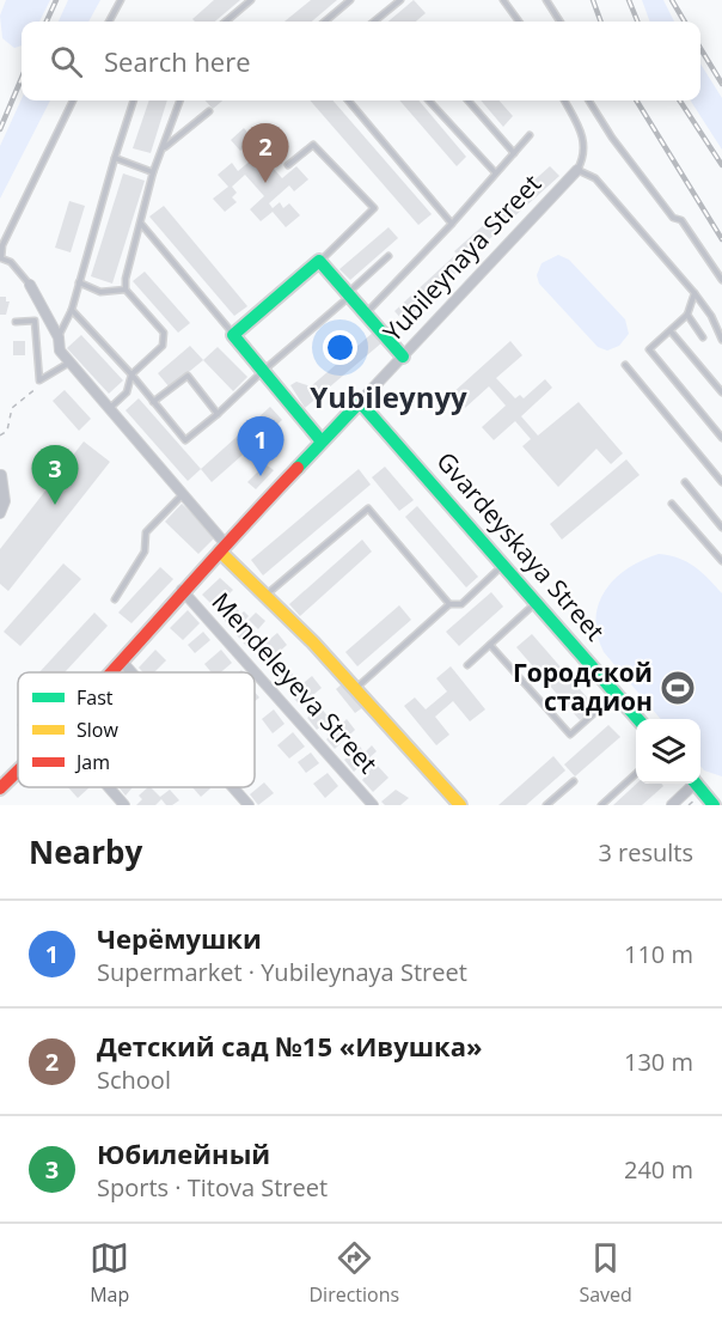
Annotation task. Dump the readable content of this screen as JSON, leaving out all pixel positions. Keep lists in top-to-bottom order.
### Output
{
  "streets": {
    "street": ["Yubileynaya Street", "Gvardeyskaya Street", "Mendeleyeva Street"]
  },
  "crossings": [
    ["Yubileynaya Street", "Gvardeyskaya Street"],
    ["Yubileynaya Street", "Mendeleyeva Street"]
  ],
  "districts": ["Yubileynyy"],
  "places": {
    "sports": ["Городской стадион"]
  },
  "legend": ["Fast", "Slow", "Jam"],
  "page": {
    "search": "Search here",
    "pins": ["2", "1", "3"],
    "heading": ["Nearby", "3 results"],
    "list": [
      {
        "mark": "1",
        "name": "Черёмушки",
        "note": "Supermarket · Yubileynaya Street",
        "value": "110 m"
      },
      {
        "mark": "2",
        "name": "Детский сад №15 «Ивушка»",
        "note": "School",
        "value": "130 m"
      },
      {
        "mark": "3",
        "name": "Юбилейный",
        "note": "Sports · Titova Street",
        "value": "240 m"
      }
    ],
    "nav": ["Map", "Directions", "Saved"]
  }
}
